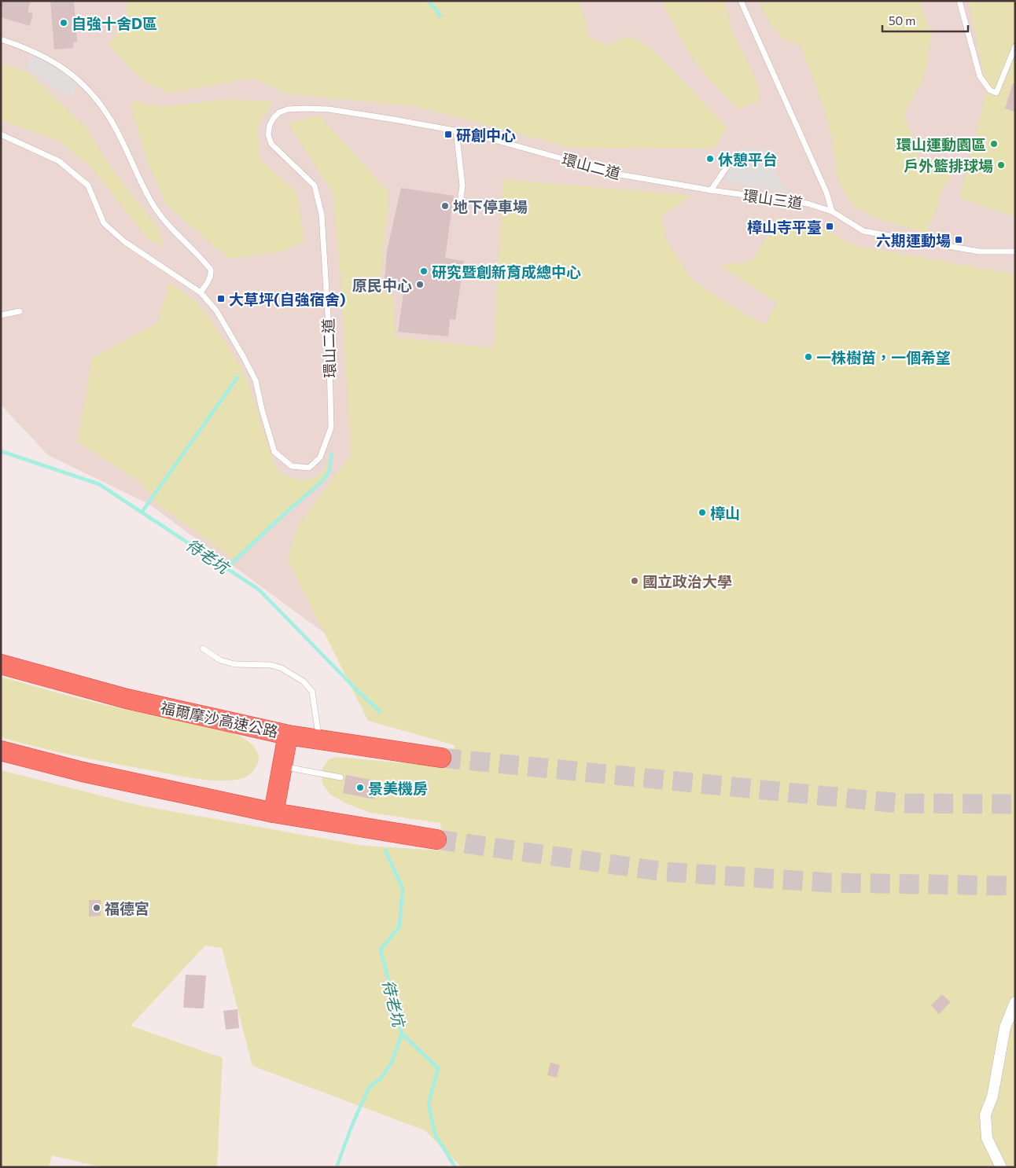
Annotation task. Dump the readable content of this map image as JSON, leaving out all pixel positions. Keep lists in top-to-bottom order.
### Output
{
  "streets": {
    "highway": ["福爾摩沙高速公路"],
    "lane": ["環山二道", "環山三道"]
  },
  "crossings": [
    ["環山二道", "環山三道"]
  ],
  "water": ["待老坑"],
  "places": {
    "other": [
      "自強十舍D區",
      "環山運動園區",
      "休憩平台",
      "戶外籃排球場",
      "地下停車場",
      "研究暨創新育成總中心",
      "原民中心",
      "一株樹苗，一個希望",
      "樟山",
      "國立政治大學",
      "景美機房",
      "福德宮"
    ],
    "transit": [
      "研創中心",
      "樟山寺平臺",
      "六期運動場",
      "大草坪(自強宿舍)"
    ]
  },
  "scale_bar": "50 m"
}
